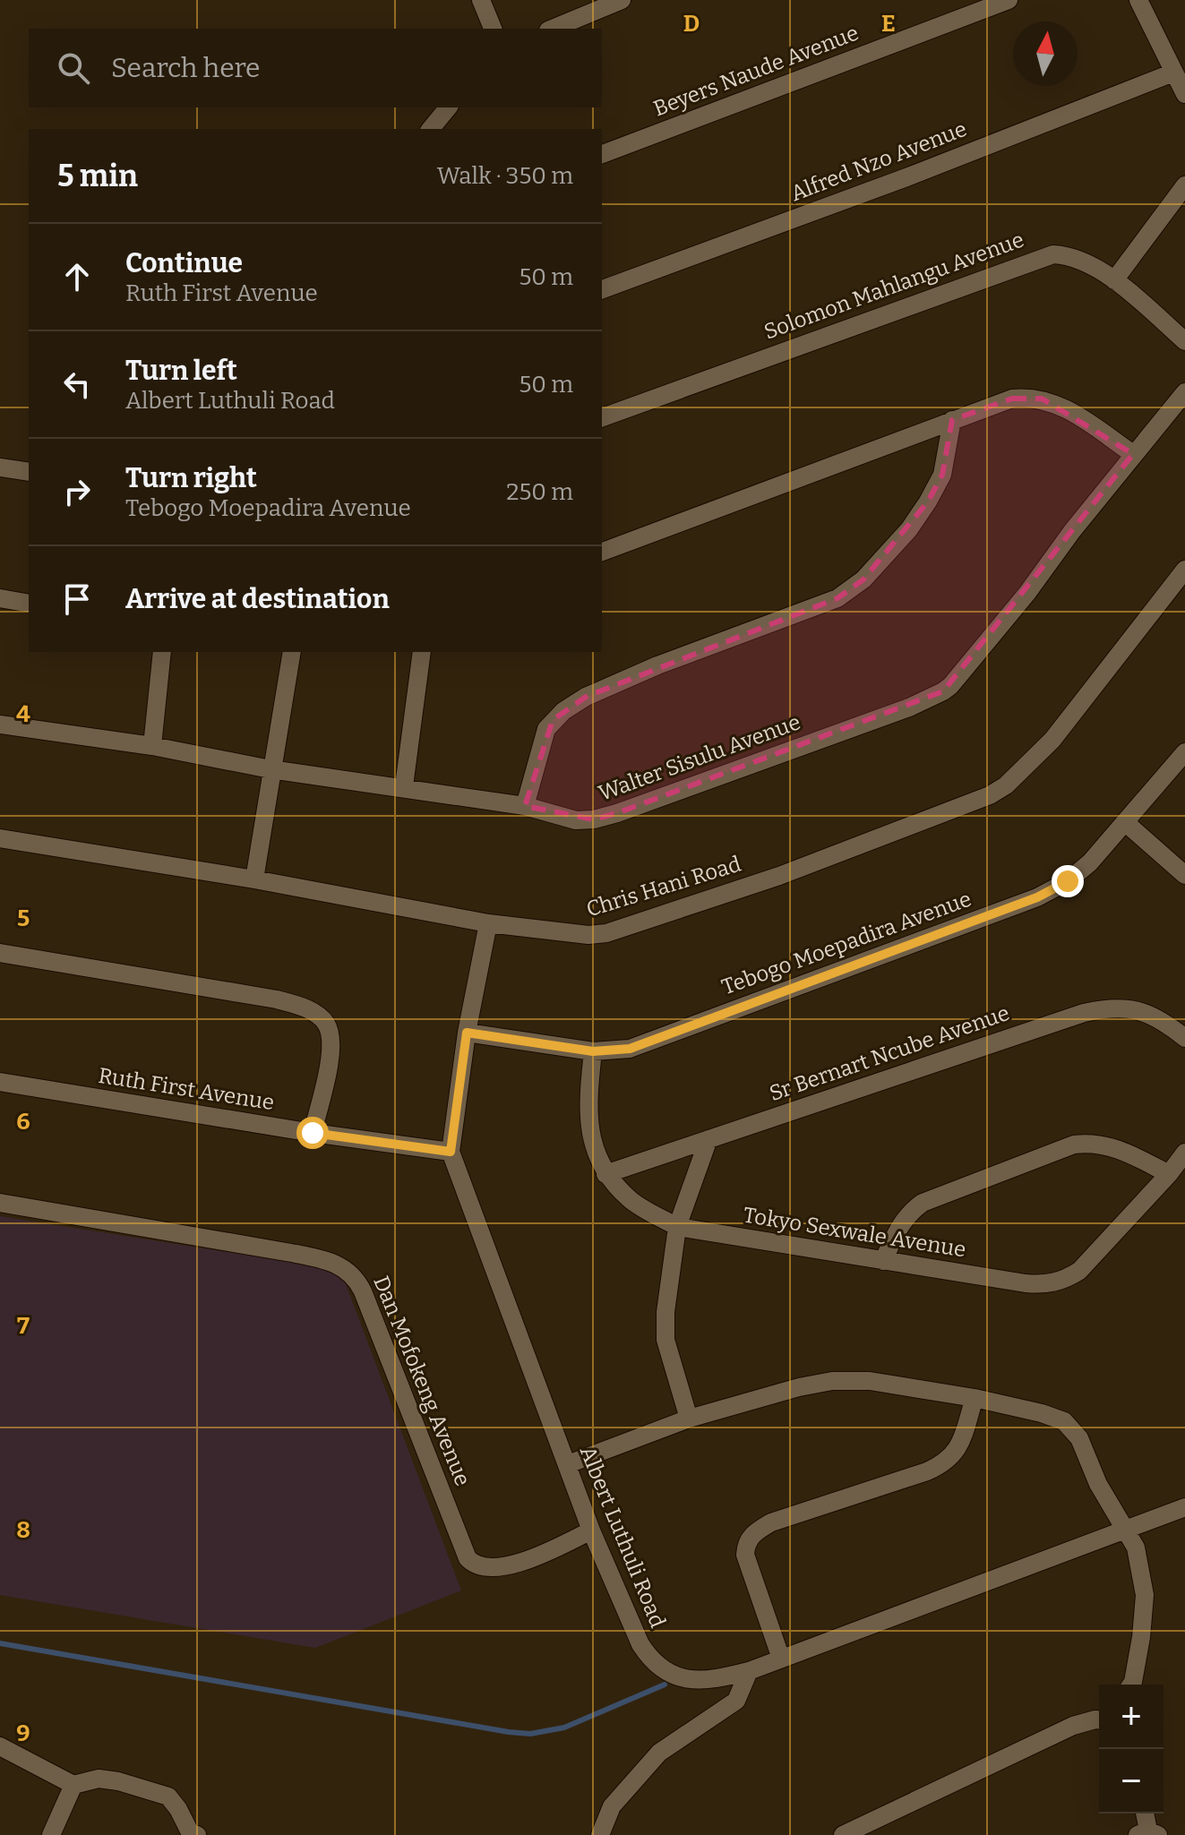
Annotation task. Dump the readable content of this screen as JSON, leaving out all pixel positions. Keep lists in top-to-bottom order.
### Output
{
  "streets": {
    "street": [
      "Beyers Naude Avenue",
      "Alfred Nzo Avenue",
      "Solomon Mahlangu Avenue",
      "Walter Sisulu Avenue",
      "Chris Hani Road",
      "Tebogo Moepadira Avenue",
      "Sr Bernart Ncube Avenue",
      "Ruth First Avenue",
      "Tokyo Sexwale Avenue",
      "Dan Mofokeng Avenue",
      "Albert Luthuli Road"
    ]
  },
  "crossings": [
    ["Chris Hani Road", "Albert Luthuli Road"],
    ["Tebogo Moepadira Avenue", "Tokyo Sexwale Avenue"],
    ["Tebogo Moepadira Avenue", "Albert Luthuli Road"],
    ["Sr Bernart Ncube Avenue", "Tokyo Sexwale Avenue"],
    ["Ruth First Avenue", "Albert Luthuli Road"],
    ["Dan Mofokeng Avenue", "Albert Luthuli Road"]
  ],
  "north": "top",
  "page": {
    "search": "Search here",
    "heading": ["5 min", "Walk · 350 m"],
    "list": [
      ["Continue", "Ruth First Avenue", "50 m"],
      ["Turn left", "Albert Luthuli Road", "50 m"],
      ["Turn right", "Tebogo Moepadira Avenue", "250 m"],
      "Arrive at destination"
    ],
    "map_buttons": ["+", "−"]
  },
  "grid": {
    "columns": ["D", "E"],
    "rows": [
      "4",
      "5",
      "6",
      "7",
      "8",
      "9"
    ]
  }
}
